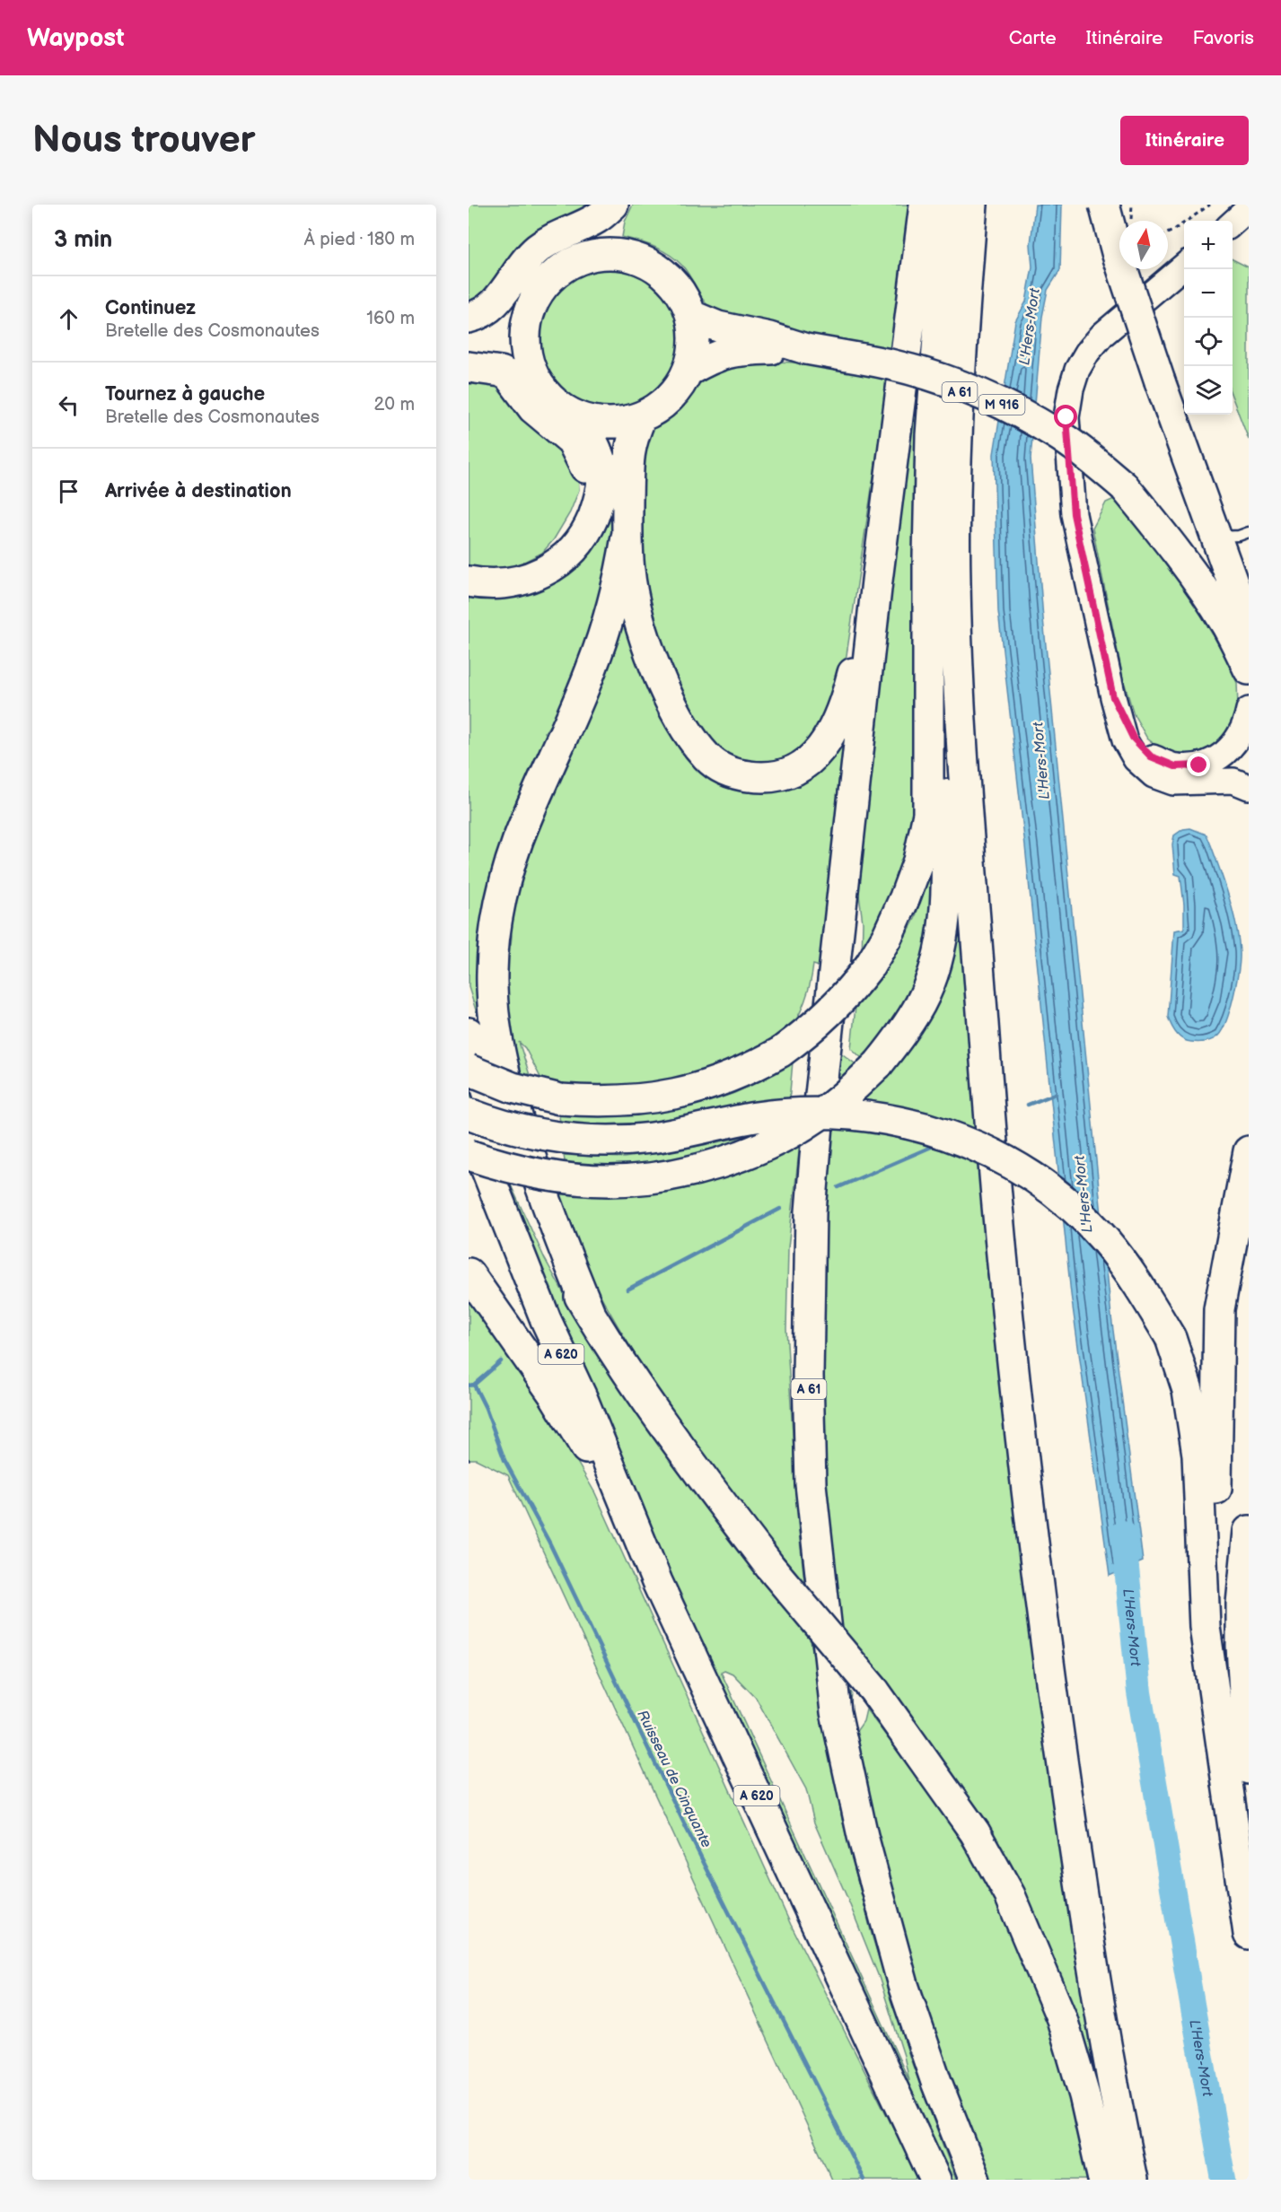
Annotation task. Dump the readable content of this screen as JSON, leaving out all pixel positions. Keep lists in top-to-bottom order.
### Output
{
  "streets": {
    "highway": ["A 61", "M 916", "A 620"]
  },
  "water": ["L'Hers-Mort", "Ruisseau de Cinquante"],
  "north": "top",
  "page": {
    "header": "Waypost",
    "nav": ["Carte", "Itinéraire", "Favoris"],
    "buttons": "Itinéraire",
    "title": "Nous trouver",
    "heading": ["3 min", "À pied · 180 m"],
    "map_buttons": ["+", "−"],
    "list": [
      ["Continuez", "Bretelle des Cosmonautes", "160 m"],
      ["Tournez à gauche", "Bretelle des Cosmonautes", "20 m"],
      "Arrivée à destination"
    ]
  }
}
